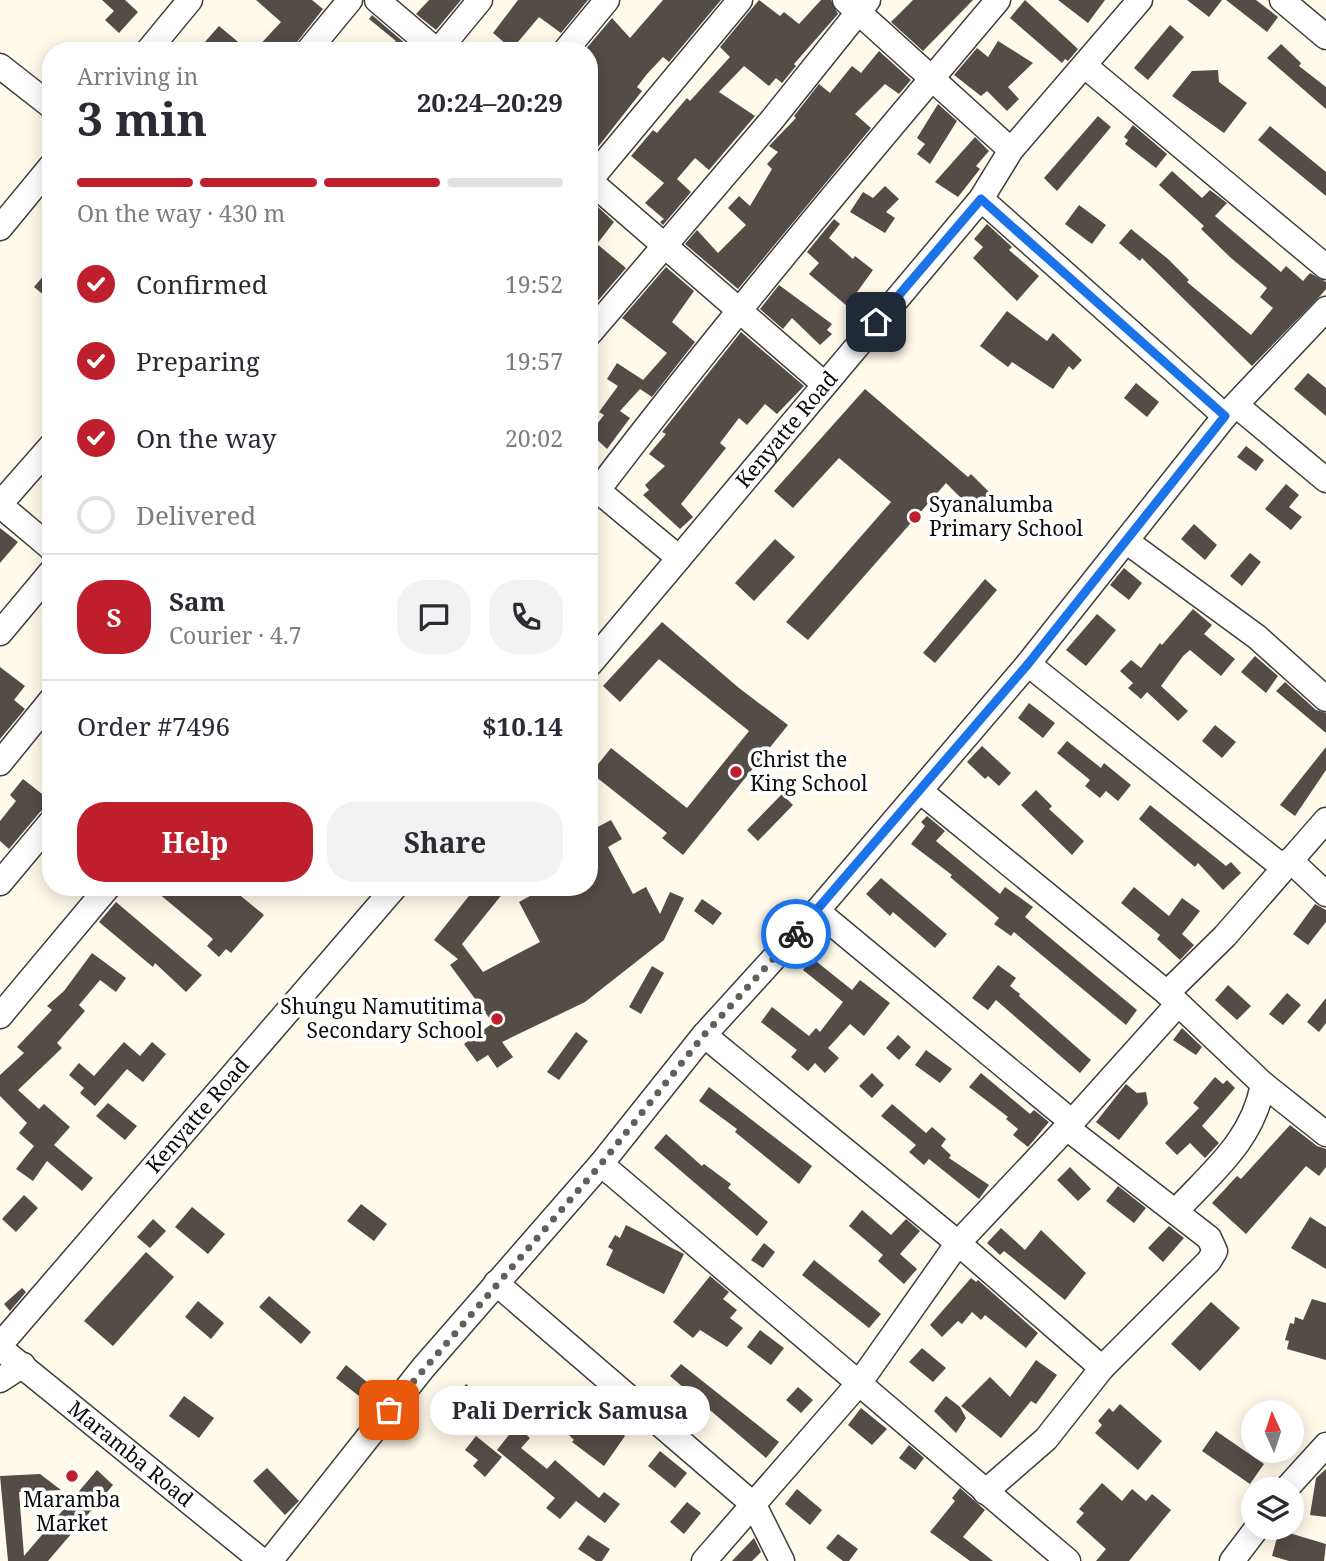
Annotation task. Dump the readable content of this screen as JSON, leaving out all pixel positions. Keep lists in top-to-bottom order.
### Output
{
  "streets": {
    "street": ["Kenyatte Road", "Maramba Road"]
  },
  "crossings": [
    ["Kenyatte Road", "Maramba Road"]
  ],
  "places": [
    "Syanalumba Primary School",
    "Christ the King School",
    "Shungu Namutitima Secondary School",
    "Pali Derrick Samusa",
    "Maramba Market"
  ],
  "north": "top",
  "page": {
    "heading": ["3 min", "Arriving in", "20:24–20:29"],
    "panel": [
      "Sam",
      "Courier · 4.7",
      "Order #7496",
      "$10.14"
    ],
    "bar": "On the way · 430 m",
    "list": [
      ["Confirmed", "19:52"],
      ["Preparing", "19:57"],
      ["On the way", "20:02"],
      "Delivered"
    ],
    "round": "S",
    "buttons": ["Help", "Share"],
    "bubble": "Pali Derrick Samusa"
  }
}
